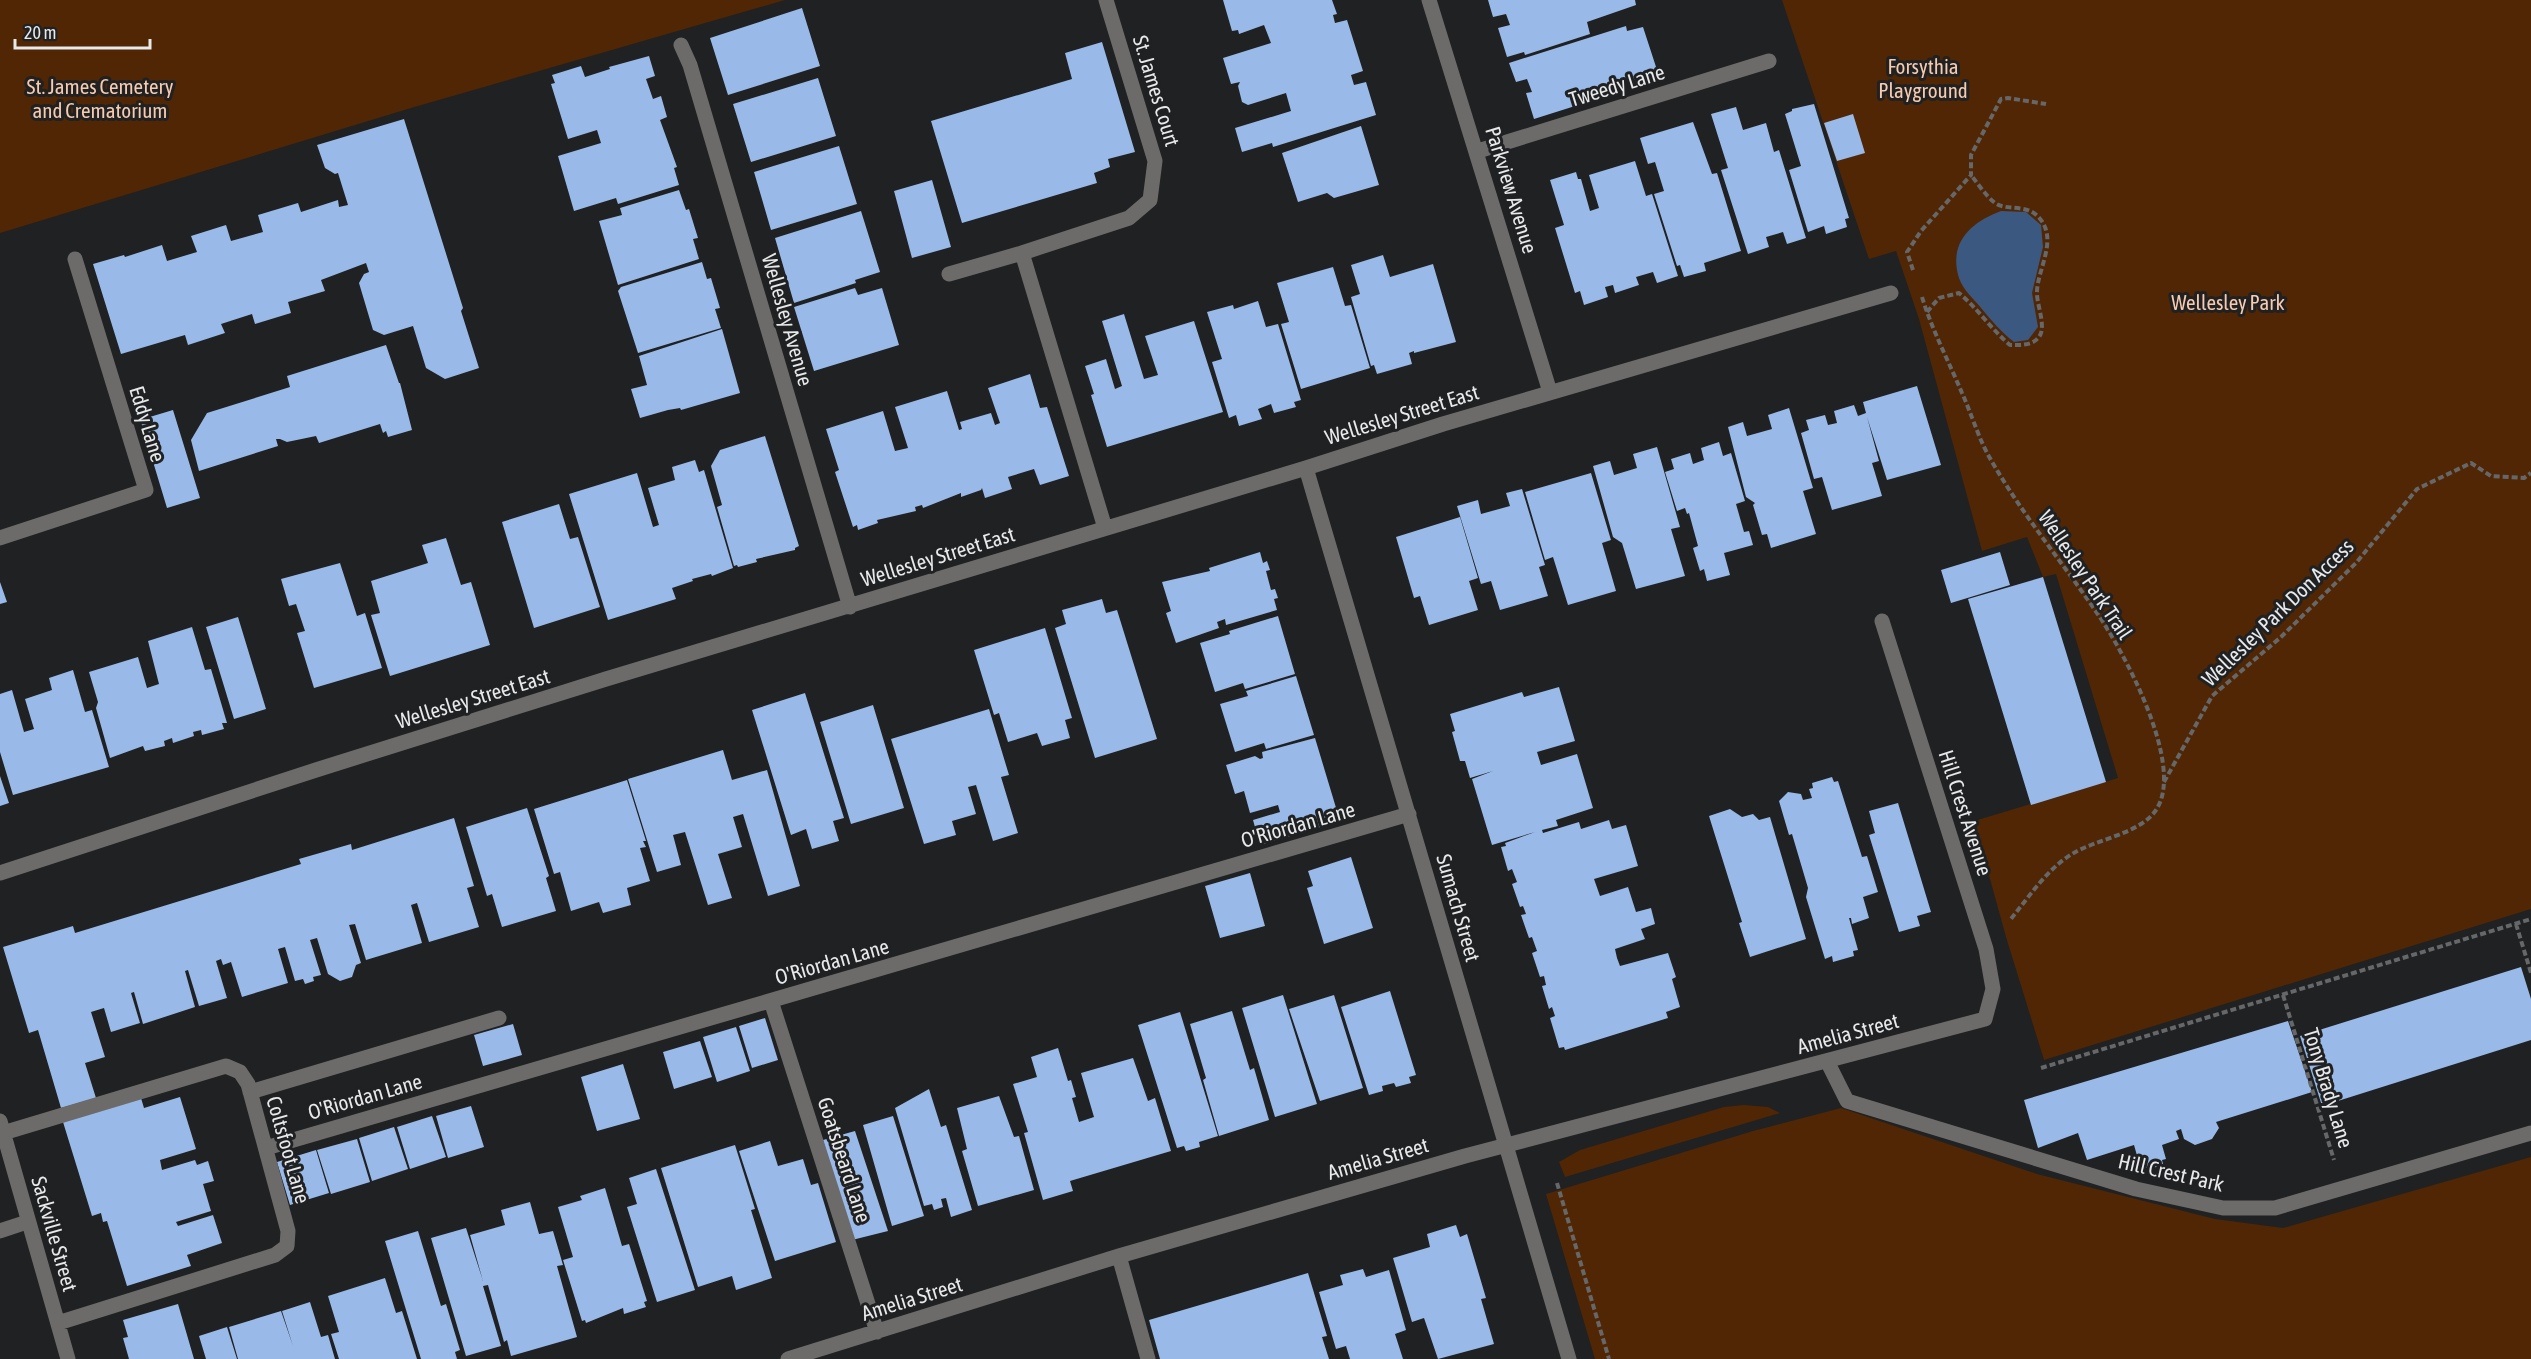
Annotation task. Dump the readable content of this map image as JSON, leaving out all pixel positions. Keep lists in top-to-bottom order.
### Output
{
  "streets": {
    "street": [
      "Tweedy Lane",
      "St. James Court",
      "Parkview Avenue",
      "Wellesley Avenue",
      "Wellesley Street East",
      "Eddy Lane",
      "Hill Crest Avenue",
      "O'Riordan Lane",
      "Sumach Street",
      "Amelia Street",
      "Coltsfoot Lane",
      "Goatsbeard Lane",
      "Hill Crest Park",
      "Sackville Street"
    ],
    "path": ["Wellesley Park Trail", "Wellesley Park Don Access", "Tony Brady Lane"]
  },
  "crossings": [
    ["Tweedy Lane", "Parkview Avenue"],
    ["Parkview Avenue", "Wellesley Street East"],
    ["Wellesley Avenue", "Wellesley Street East"],
    ["Wellesley Street East", "Sumach Street"],
    ["Wellesley Park Trail", "Wellesley Park Don Access"],
    ["Hill Crest Avenue", "Amelia Street"],
    ["O'Riordan Lane", "Sumach Street"],
    ["O'Riordan Lane", "Coltsfoot Lane"],
    ["O'Riordan Lane", "Goatsbeard Lane"],
    ["Sumach Street", "Amelia Street"],
    ["Amelia Street", "Goatsbeard Lane"],
    ["Amelia Street", "Hill Crest Park"],
    ["Tony Brady Lane", "Hill Crest Park"],
    ["Coltsfoot Lane", "Sackville Street"]
  ],
  "parks": ["Forsythia Playground", "St. James Cemetery and Crematorium", "Wellesley Park"],
  "scale_bar": "20 m"
}
